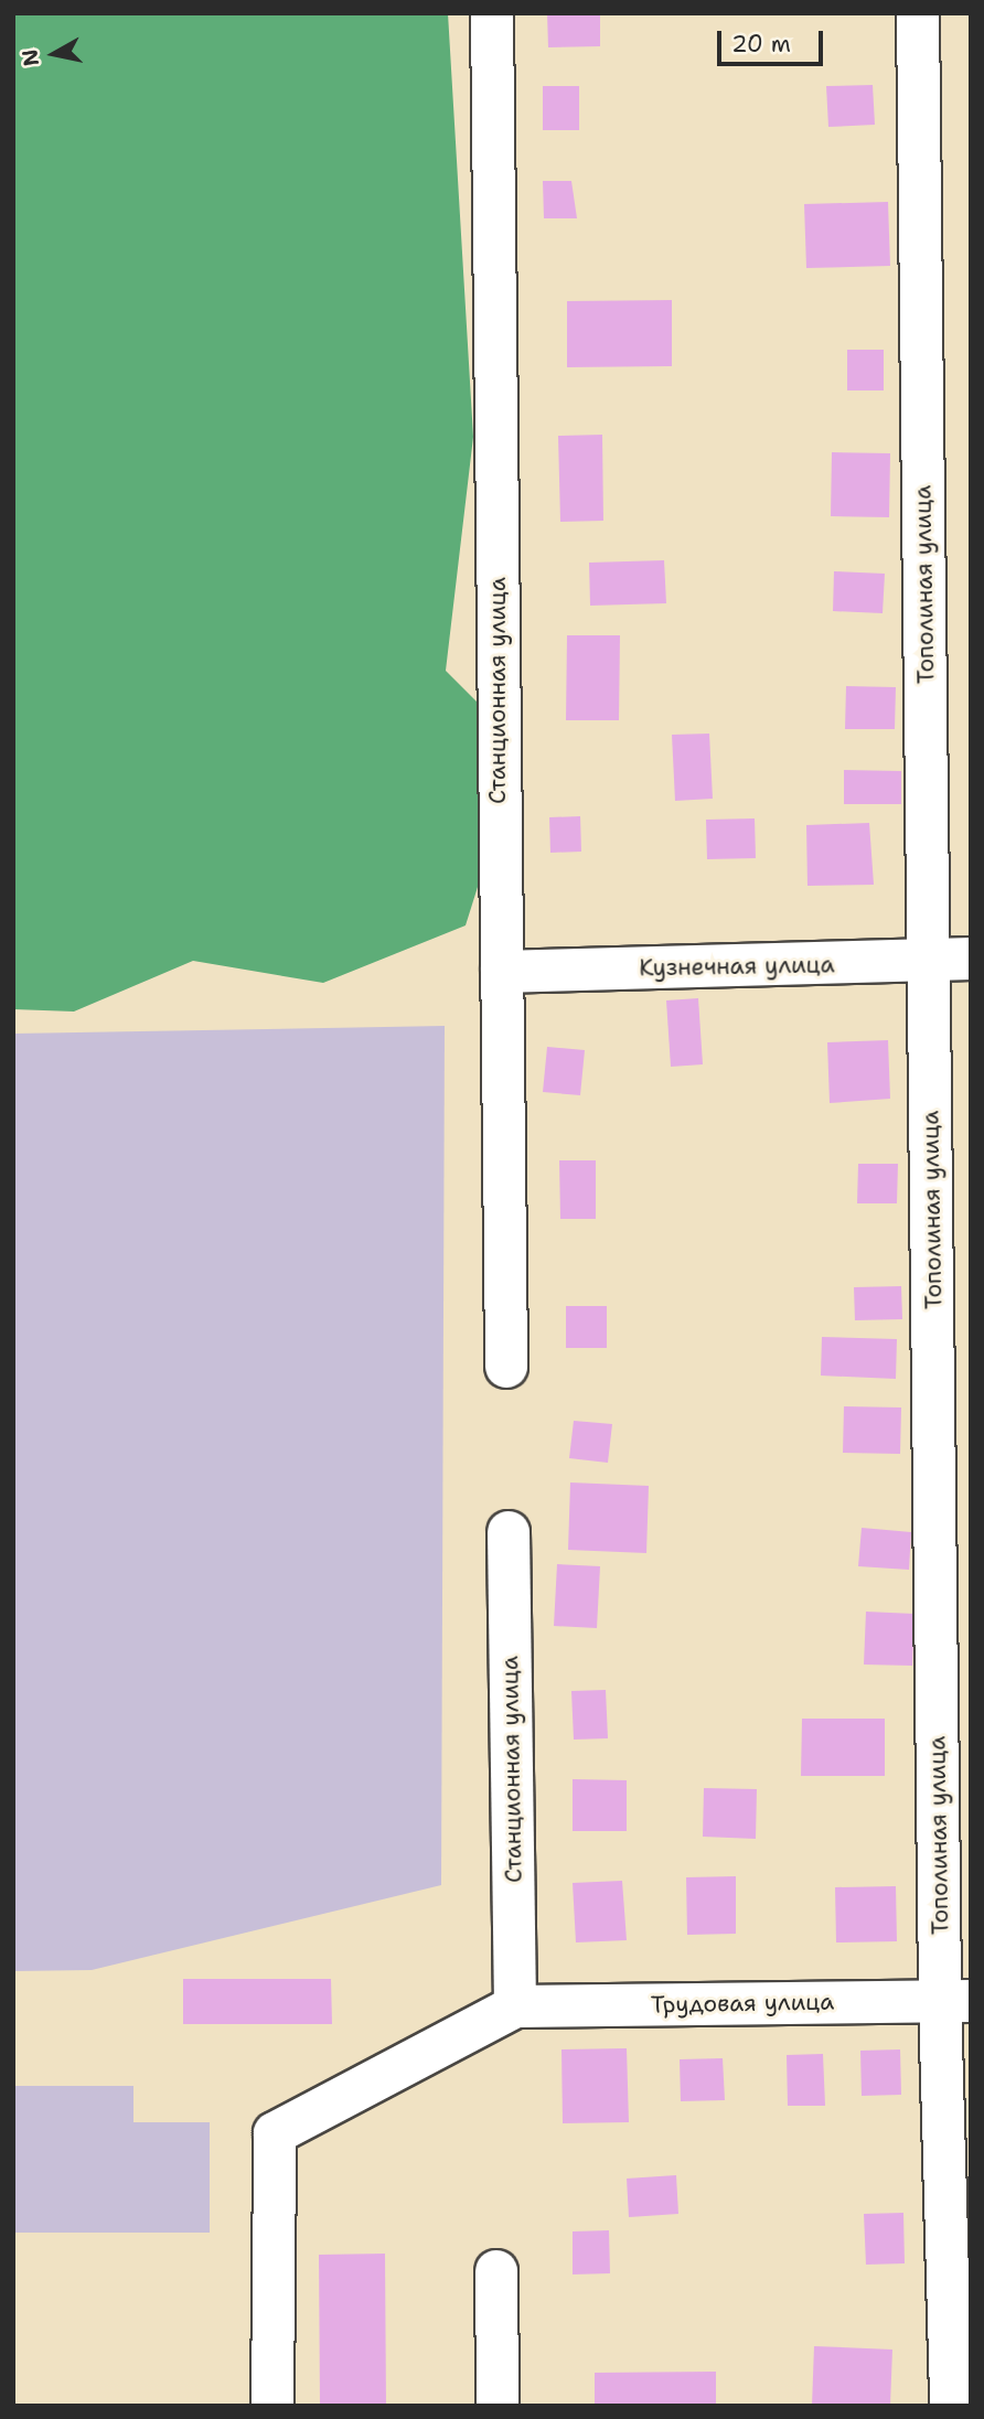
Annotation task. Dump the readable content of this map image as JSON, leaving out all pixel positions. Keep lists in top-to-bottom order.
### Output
{
  "streets": {
    "street": [
      "Тополиная улица",
      "Станционная улица",
      "Кузнечная улица",
      "Трудовая улица"
    ]
  },
  "crossings": [
    ["Тополиная улица", "Кузнечная улица"],
    ["Тополиная улица", "Трудовая улица"],
    ["Станционная улица", "Кузнечная улица"],
    ["Станционная улица", "Трудовая улица"]
  ],
  "scale_bar": "20 m",
  "north": "left"
}
